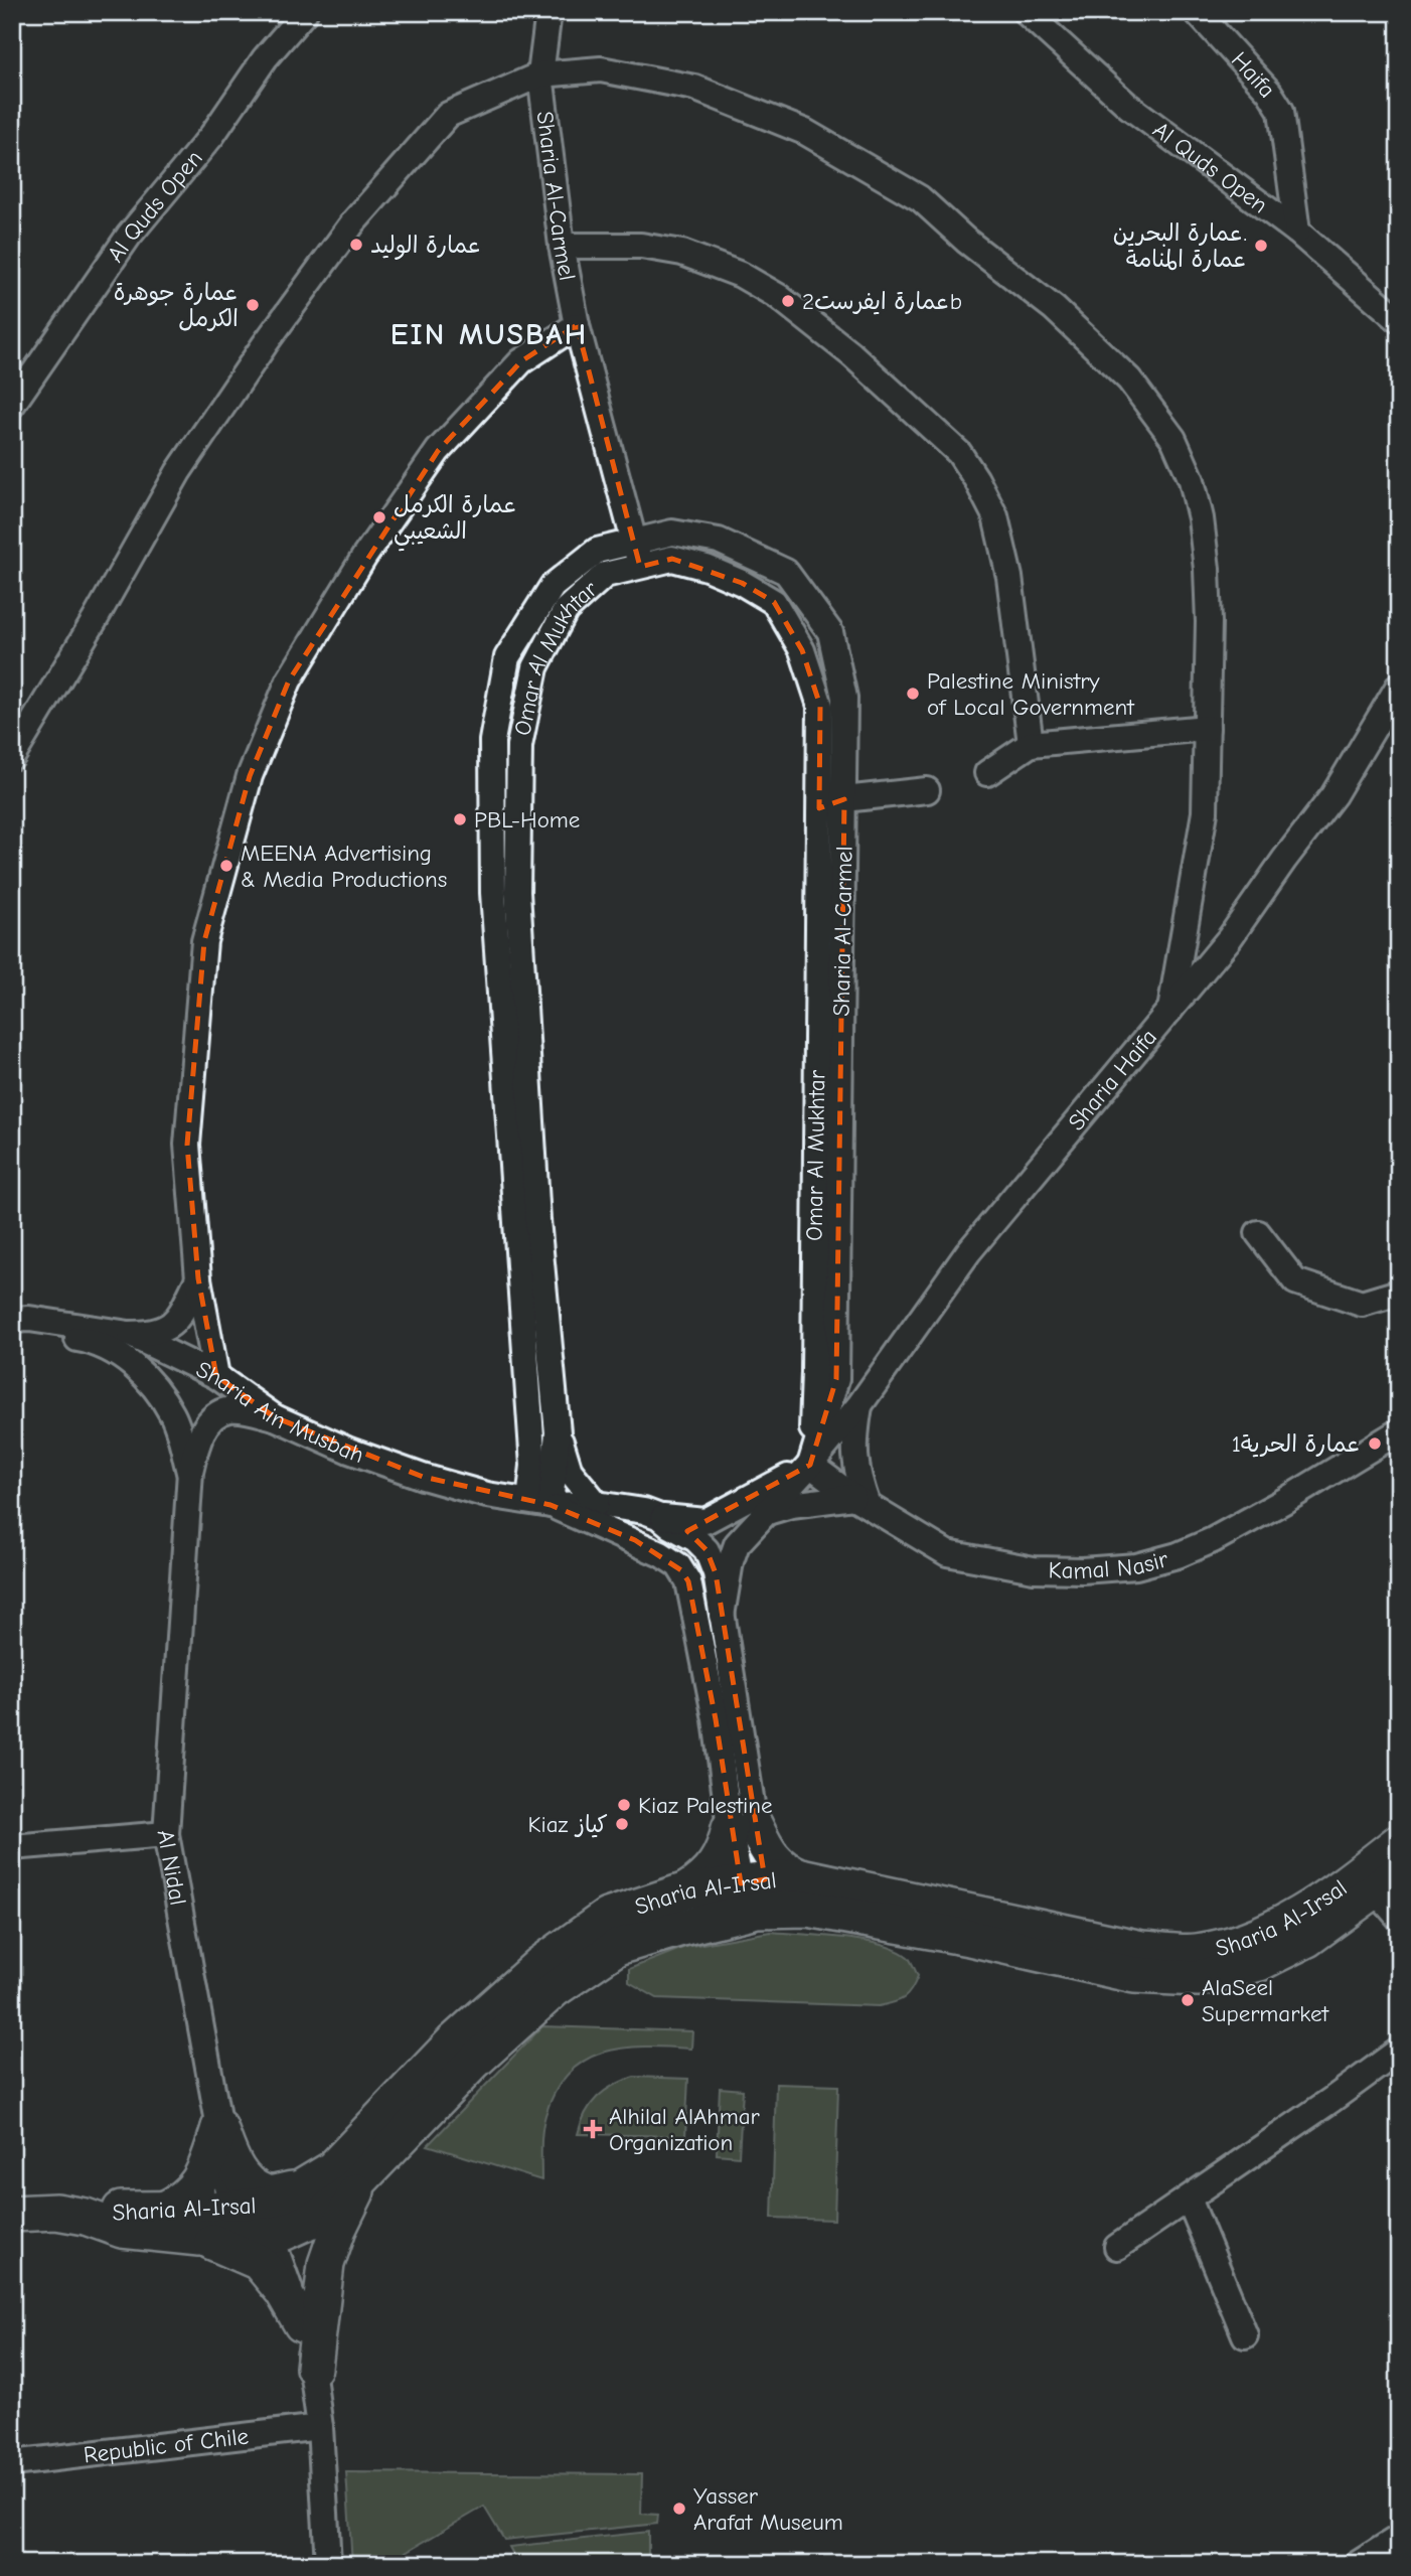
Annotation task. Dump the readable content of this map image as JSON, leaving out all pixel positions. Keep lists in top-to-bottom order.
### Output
{
  "streets": {
    "main road": ["Sharia Al-Irsal"],
    "street": [
      "Haifa",
      "Al Quds Open",
      "Sharia Al-Carmel",
      "Omar Al Mukhtar",
      "Sharia Haifa",
      "Sharia Ain Musbah",
      "Kamal Nasir",
      "Al Nidal",
      "Republic of Chile"
    ]
  },
  "crossings": [
    ["Haifa", "Al Quds Open"],
    ["Sharia Al-Carmel", "Omar Al Mukhtar"],
    ["Sharia Al-Carmel", "Sharia Haifa"],
    ["Sharia Al-Carmel", "Sharia Ain Musbah"],
    ["Sharia Al-Carmel", "Kamal Nasir"],
    ["Omar Al Mukhtar", "Sharia Haifa"],
    ["Omar Al Mukhtar", "Sharia Ain Musbah"],
    ["Omar Al Mukhtar", "Kamal Nasir"],
    ["Sharia Haifa", "Sharia Ain Musbah"],
    ["Sharia Haifa", "Kamal Nasir"],
    ["Sharia Ain Musbah", "Sharia Al-Irsal"],
    ["Al Nidal", "Sharia Al-Irsal"]
  ],
  "districts": ["EIN MUSBAH"],
  "places": {
    "other": [
      "عمارة الوليد",
      "عمارة البحرين. عمارة المنامة",
      "عمارة ايفرست2b",
      "عمارة جوهرة الكرمل",
      "عمارة الكرمل الشعيبي",
      "Palestine Ministry of Local Government",
      "PBL-Home",
      "MEENA Advertising & Media Productions",
      "عمارة الحرية1",
      "Kiaz Palestine",
      "Kiaz كياز",
      "AlaSeel Supermarket",
      "Yasser Arafat Museum"
    ],
    "health": ["Alhilal AlAhmar Organization"]
  }
}
